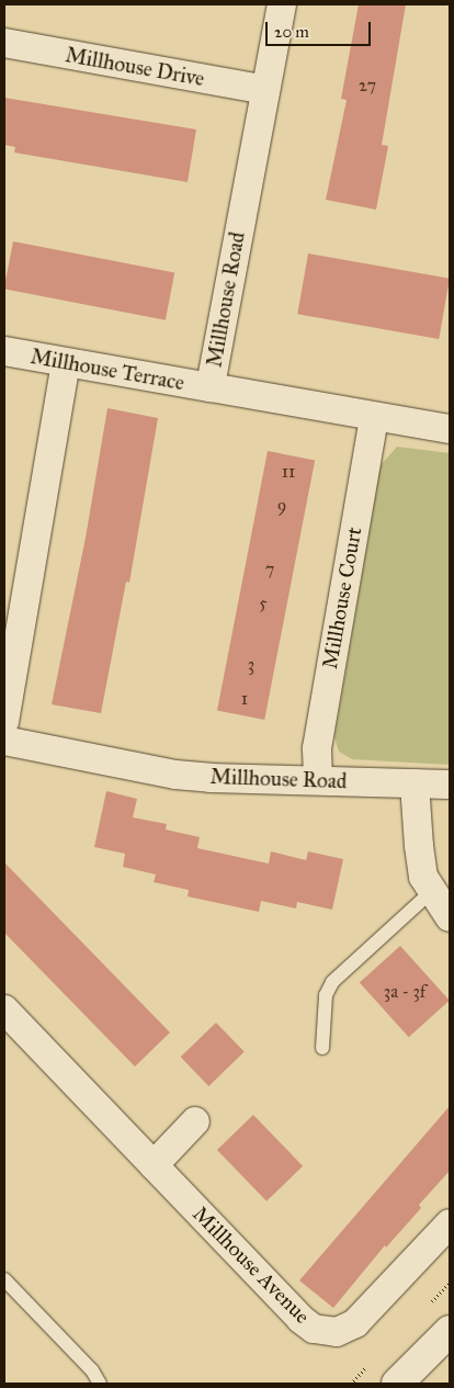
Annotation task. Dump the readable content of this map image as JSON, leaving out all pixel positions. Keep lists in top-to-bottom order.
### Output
{
  "streets": {
    "street": [
      "Millhouse Drive",
      "Millhouse Road",
      "Millhouse Terrace",
      "Millhouse Court",
      "Millhouse Avenue"
    ]
  },
  "crossings": [
    ["Millhouse Drive", "Millhouse Road"],
    ["Millhouse Road", "Millhouse Terrace"],
    ["Millhouse Road", "Millhouse Court"]
  ],
  "house_numbers": [
    "27",
    "11",
    "9",
    "7",
    "5",
    "3",
    "1",
    "3a - 3f"
  ],
  "scale_bar": "20 m"
}
